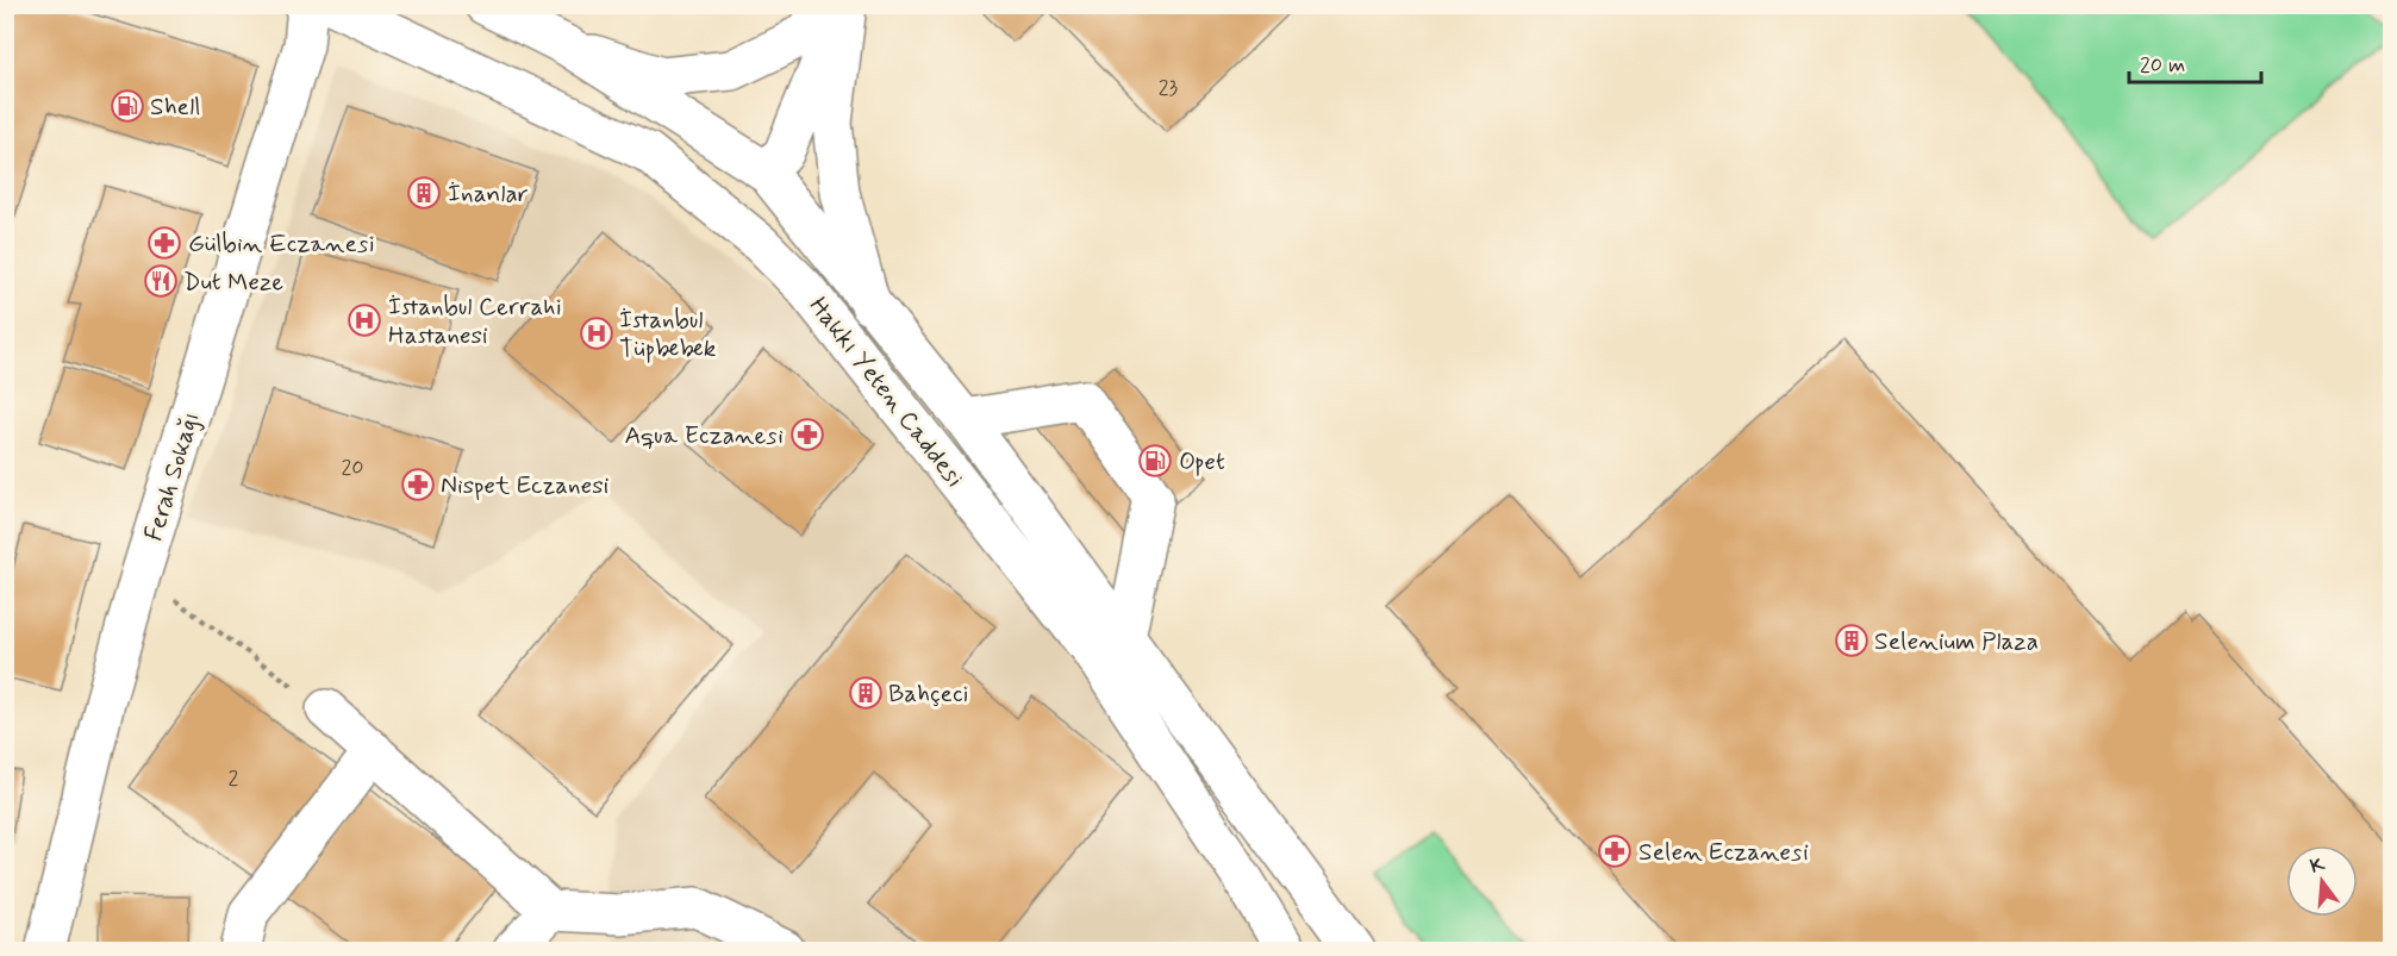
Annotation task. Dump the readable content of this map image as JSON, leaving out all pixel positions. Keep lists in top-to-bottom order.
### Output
{
  "streets": {
    "main road": ["Hakkı Yeten Caddesi", "Ferah Sokağı"]
  },
  "places": {
    "fuel station": ["Shell", "Opet"],
    "building": ["İnanlar", "Selenium Plaza", "Bahçeci"],
    "pharmacy": [
      "Gülbin Eczanesi",
      "Aqua Eczanesi",
      "Nispet Eczanesi",
      "Selen Eczanesi"
    ],
    "restaurant": ["Dut Meze"],
    "hospital": ["İstanbul Cerrahi Hastanesi", "İstanbul Tüpbebek"]
  },
  "house_numbers": ["23", "20", "2"],
  "scale_bar": "20 m",
  "north": "top"
}
